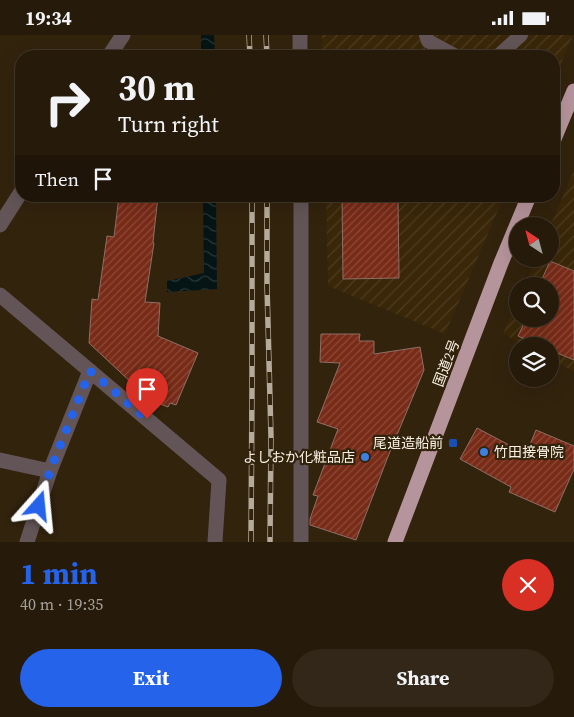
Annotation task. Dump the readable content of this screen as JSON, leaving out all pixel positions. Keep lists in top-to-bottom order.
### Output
{
  "streets": {
    "highway": ["国道2号"]
  },
  "places": {
    "transit": ["尾道造船前"],
    "other": ["竹田接骨院", "よしおか化粧品店"]
  },
  "north": "top left",
  "page": {
    "status": "19:34",
    "turn": ["30 m", "Turn right"],
    "then": "Then",
    "heading": ["1 min", "40 m · 19:35"],
    "buttons": ["Exit", "Share"]
  }
}
